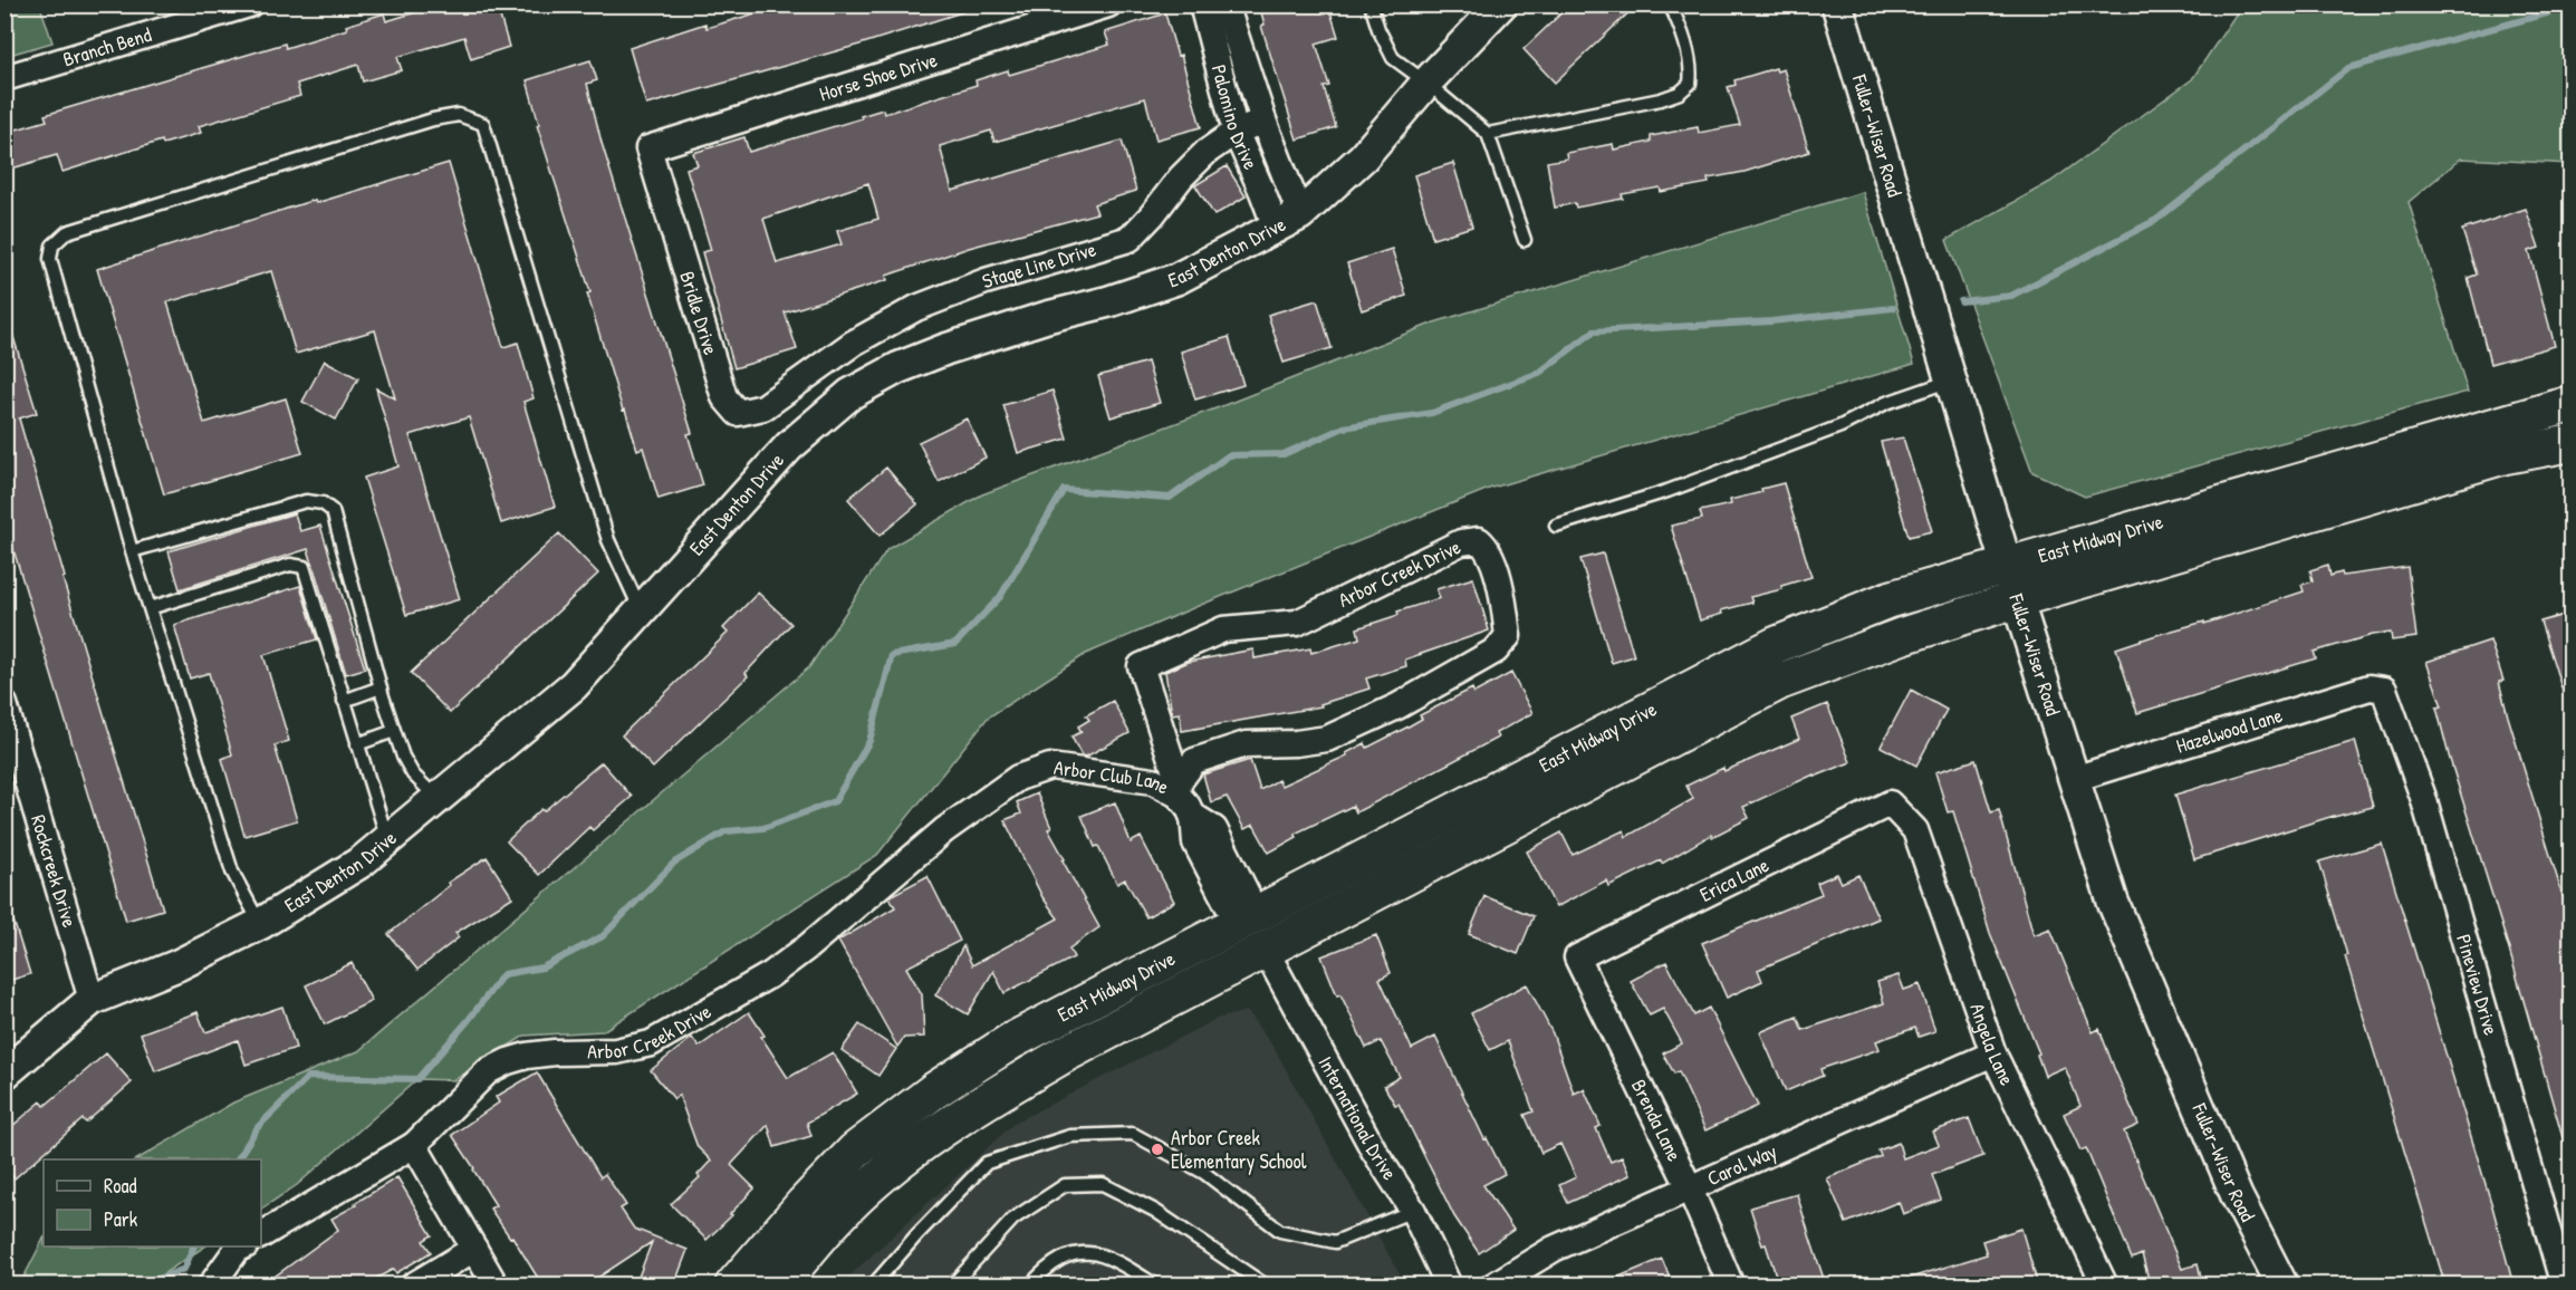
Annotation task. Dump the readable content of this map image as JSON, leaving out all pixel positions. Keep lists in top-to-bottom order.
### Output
{
  "streets": {
    "main road": ["East Midway Drive"],
    "street": [
      "Branch Bend",
      "Horse Shoe Drive",
      "Palomino Drive",
      "Fuller-Wiser Road",
      "East Denton Drive",
      "Stage Line Drive",
      "Bridle Drive",
      "Arbor Creek Drive",
      "Hazelwood Lane",
      "Arbor Club Lane",
      "Rockcreek Drive",
      "Erica Lane",
      "Pineview Drive",
      "Angela Lane",
      "International Drive",
      "Brenda Lane",
      "Carol Way"
    ]
  },
  "crossings": [
    ["Horse Shoe Drive", "Bridle Drive"],
    ["Palomino Drive", "East Denton Drive"],
    ["Palomino Drive", "Stage Line Drive"],
    ["Fuller-Wiser Road", "East Midway Drive"],
    ["Fuller-Wiser Road", "Hazelwood Lane"],
    ["East Denton Drive", "Rockcreek Drive"],
    ["Stage Line Drive", "Bridle Drive"],
    ["East Midway Drive", "Arbor Club Lane"],
    ["East Midway Drive", "International Drive"],
    ["Arbor Creek Drive", "Arbor Club Lane"],
    ["Hazelwood Lane", "Pineview Drive"],
    ["Erica Lane", "Angela Lane"],
    ["Erica Lane", "Brenda Lane"],
    ["Angela Lane", "Carol Way"],
    ["Brenda Lane", "Carol Way"]
  ],
  "places": ["Arbor Creek Elementary School"],
  "legend": ["Road", "Park"]
}
